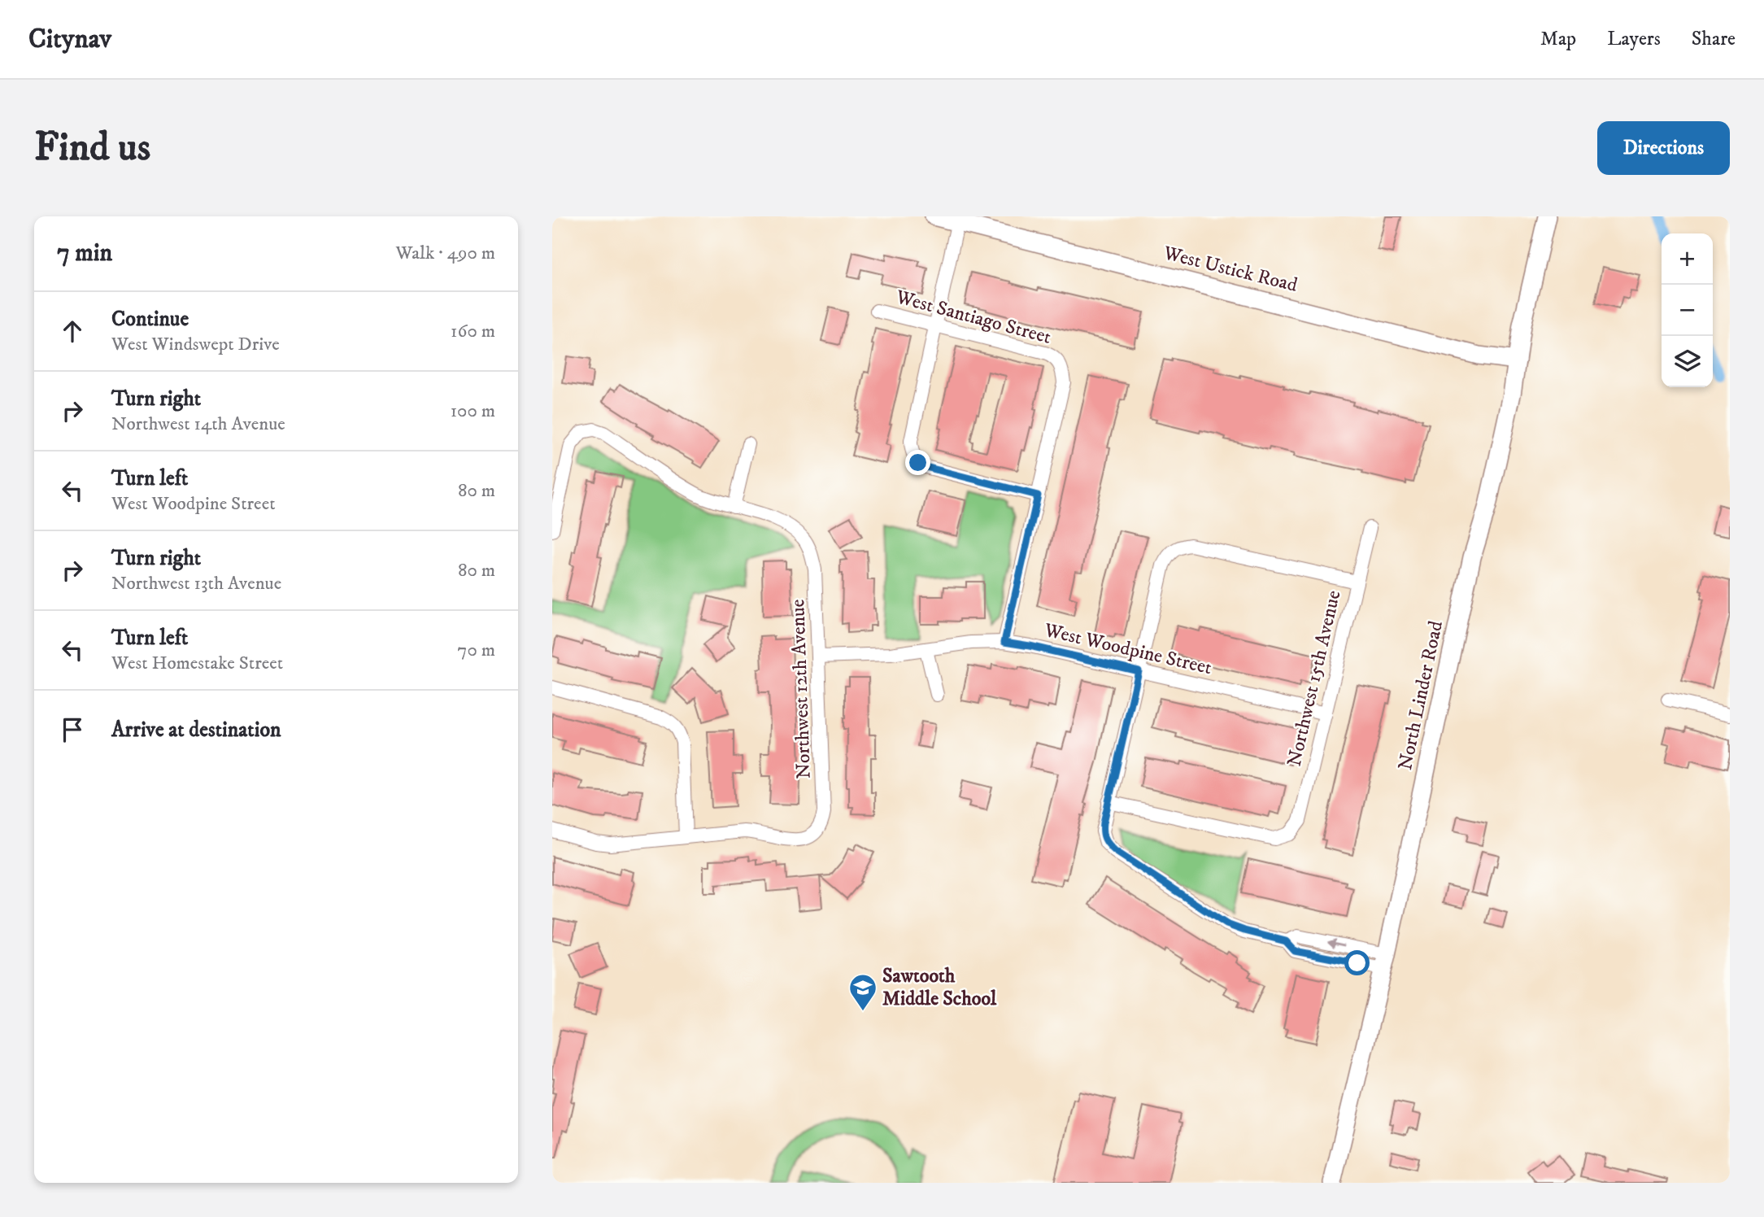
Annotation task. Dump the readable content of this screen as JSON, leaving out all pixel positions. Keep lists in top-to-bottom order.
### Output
{
  "streets": {
    "main road": ["West Ustick Road", "North Linder Road"],
    "street": [
      "West Santiago Street",
      "West Woodpine Street",
      "Northwest 15th Avenue",
      "Northwest 12th Avenue"
    ]
  },
  "crossings": [
    ["West Ustick Road", "North Linder Road"],
    ["West Woodpine Street", "Northwest 15th Avenue"],
    ["West Woodpine Street", "Northwest 12th Avenue"]
  ],
  "places": {
    "school or university": ["Sawtooth Middle School"]
  },
  "page": {
    "header": "Citynav",
    "nav": ["Map", "Layers", "Share"],
    "buttons": "Directions",
    "title": "Find us",
    "heading": ["7 min", "Walk · 490 m"],
    "map_buttons": ["+", "−"],
    "list": [
      ["Continue", "West Windswept Drive", "160 m"],
      ["Turn right", "Northwest 14th Avenue", "100 m"],
      ["Turn left", "West Woodpine Street", "80 m"],
      ["Turn right", "Northwest 13th Avenue", "80 m"],
      ["Turn left", "West Homestake Street", "70 m"],
      "Arrive at destination"
    ]
  }
}
